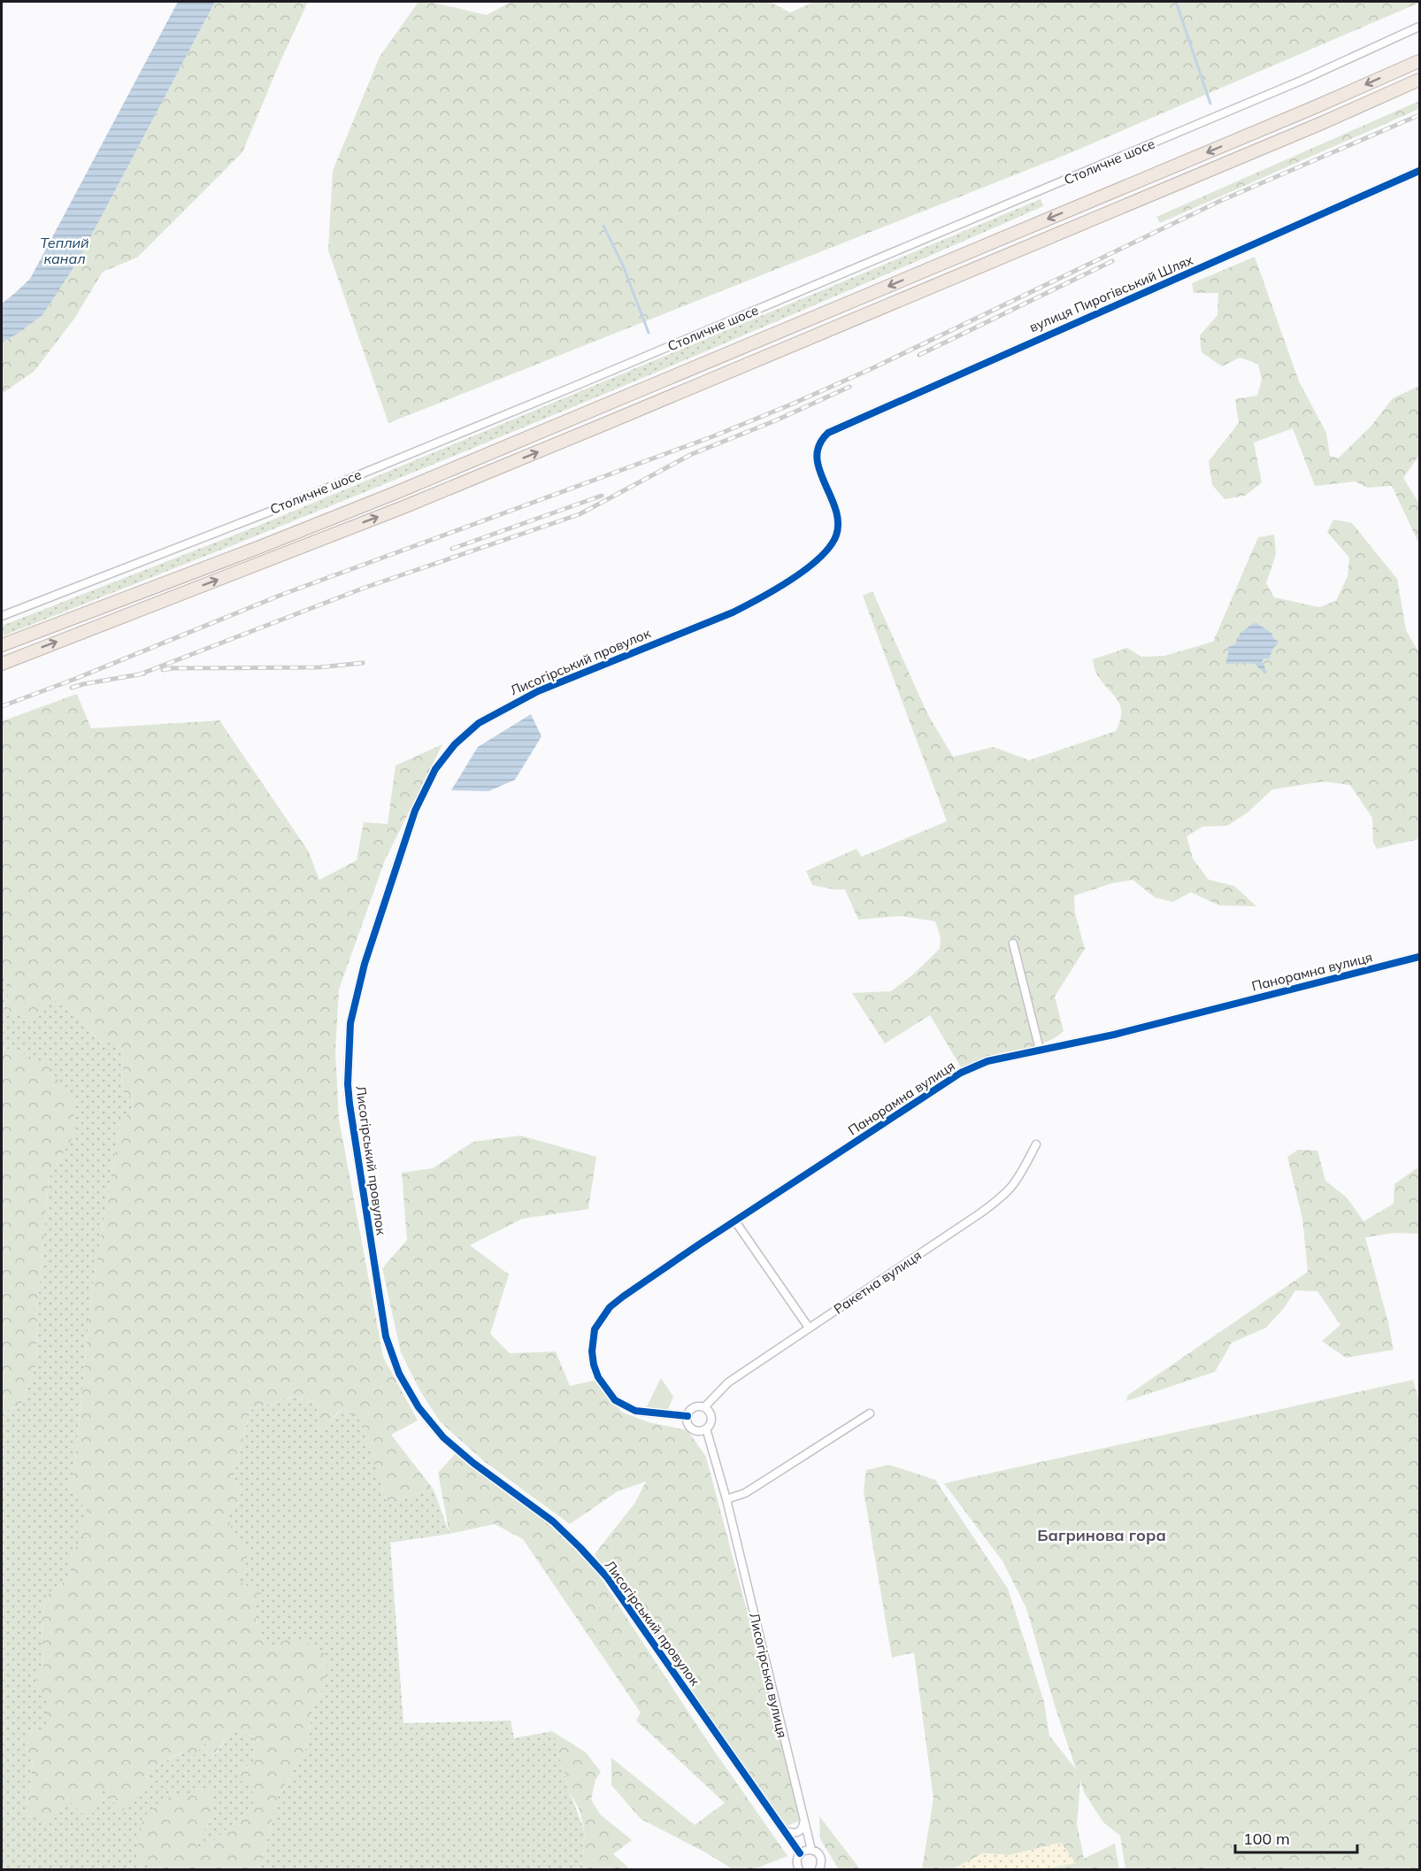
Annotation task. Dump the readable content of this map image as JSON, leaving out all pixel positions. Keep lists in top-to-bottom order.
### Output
{
  "streets": {
    "street": [
      "Столичне шосе",
      "вулиця Пирогівський Шлях",
      "Лисогірський провулок",
      "Панорамна вулиця",
      "Ракетна вулиця",
      "Лисогірська вулиця"
    ]
  },
  "crossings": [
    ["вулиця Пирогівський Шлях", "Лисогірський провулок"],
    ["Панорамна вулиця", "Ракетна вулиця"],
    ["Панорамна вулиця", "Лисогірська вулиця"],
    ["Ракетна вулиця", "Лисогірська вулиця"]
  ],
  "districts": ["Багринова гора"],
  "water": ["Теплий канал"],
  "scale_bar": "100 m"
}
